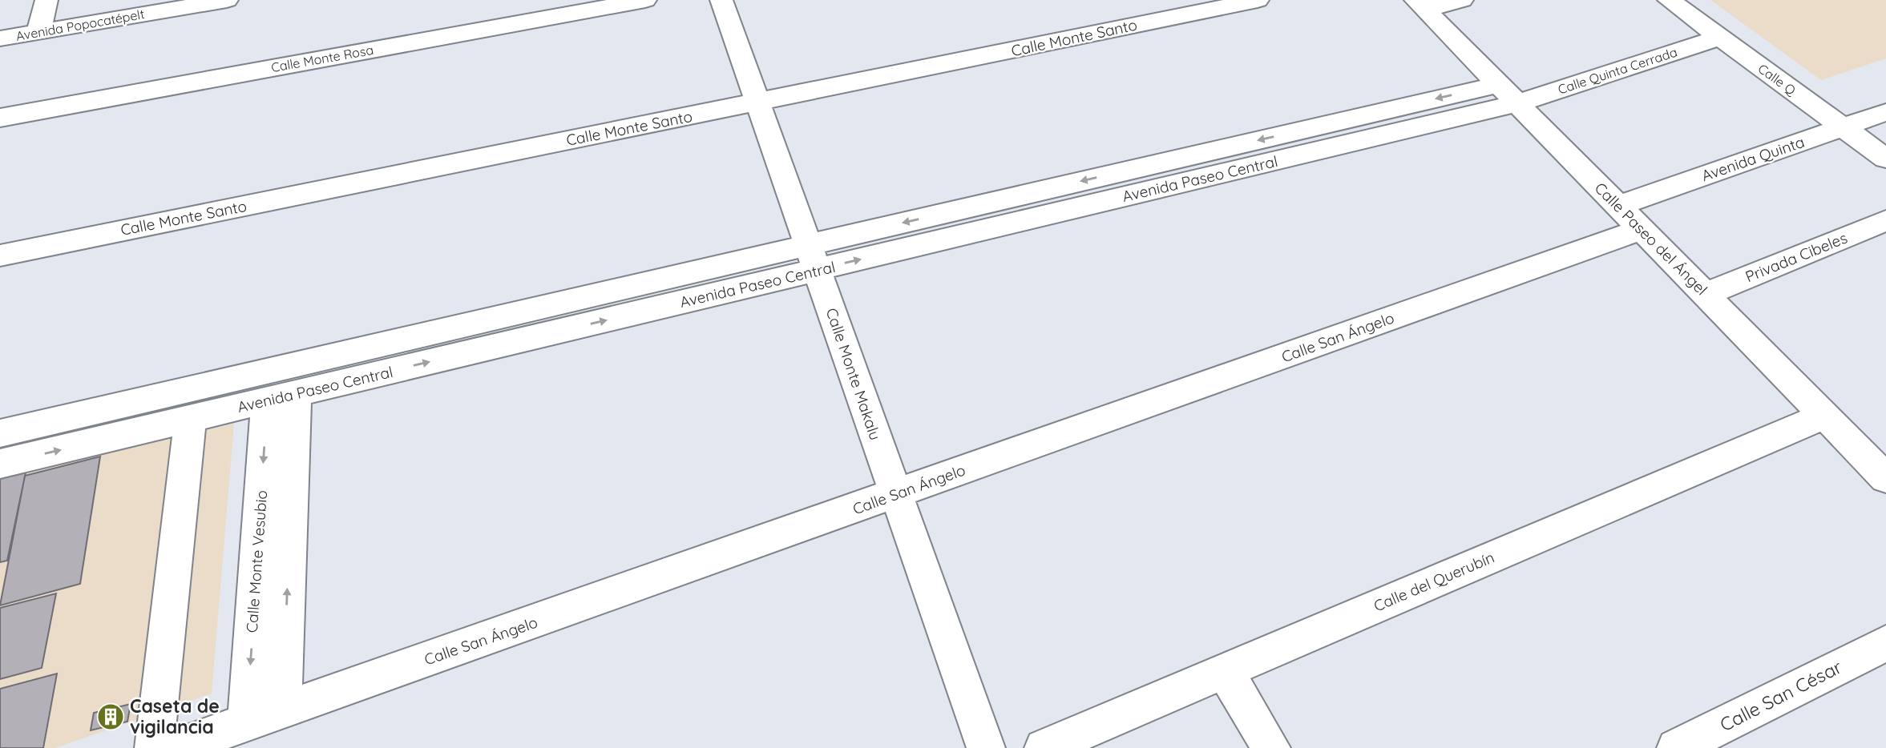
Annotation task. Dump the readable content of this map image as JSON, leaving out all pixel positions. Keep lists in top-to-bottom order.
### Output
{
  "streets": {
    "street": [
      "Avenida Popocatépelt",
      "Calle Monte Santo",
      "Calle Monte Rosa",
      "Calle Quinta Cerrada",
      "Calle Q",
      "Avenida Quinta",
      "Avenida Paseo Central",
      "Calle Paseo del Ángel",
      "Privada Cibeles",
      "Calle San Ángelo",
      "Calle Monte Makalu",
      "Calle Monte Vesubio",
      "Calle del Querubín",
      "Calle San César"
    ]
  },
  "crossings": [
    ["Calle Monte Santo", "Calle Monte Makalu"],
    ["Calle Quinta Cerrada", "Calle Q"],
    ["Calle Quinta Cerrada", "Avenida Paseo Central"],
    ["Calle Quinta Cerrada", "Calle Paseo del Ángel"],
    ["Calle Q", "Avenida Quinta"],
    ["Avenida Quinta", "Calle Paseo del Ángel"],
    ["Avenida Paseo Central", "Calle Paseo del Ángel"],
    ["Avenida Paseo Central", "Calle Monte Makalu"],
    ["Avenida Paseo Central", "Calle Monte Vesubio"],
    ["Calle Paseo del Ángel", "Privada Cibeles"],
    ["Calle Paseo del Ángel", "Calle San Ángelo"],
    ["Calle Paseo del Ángel", "Calle del Querubín"],
    ["Calle San Ángelo", "Calle Monte Makalu"],
    ["Calle San Ángelo", "Calle Monte Vesubio"]
  ],
  "places": {
    "building": ["Caseta de vigilancia"]
  }
}
